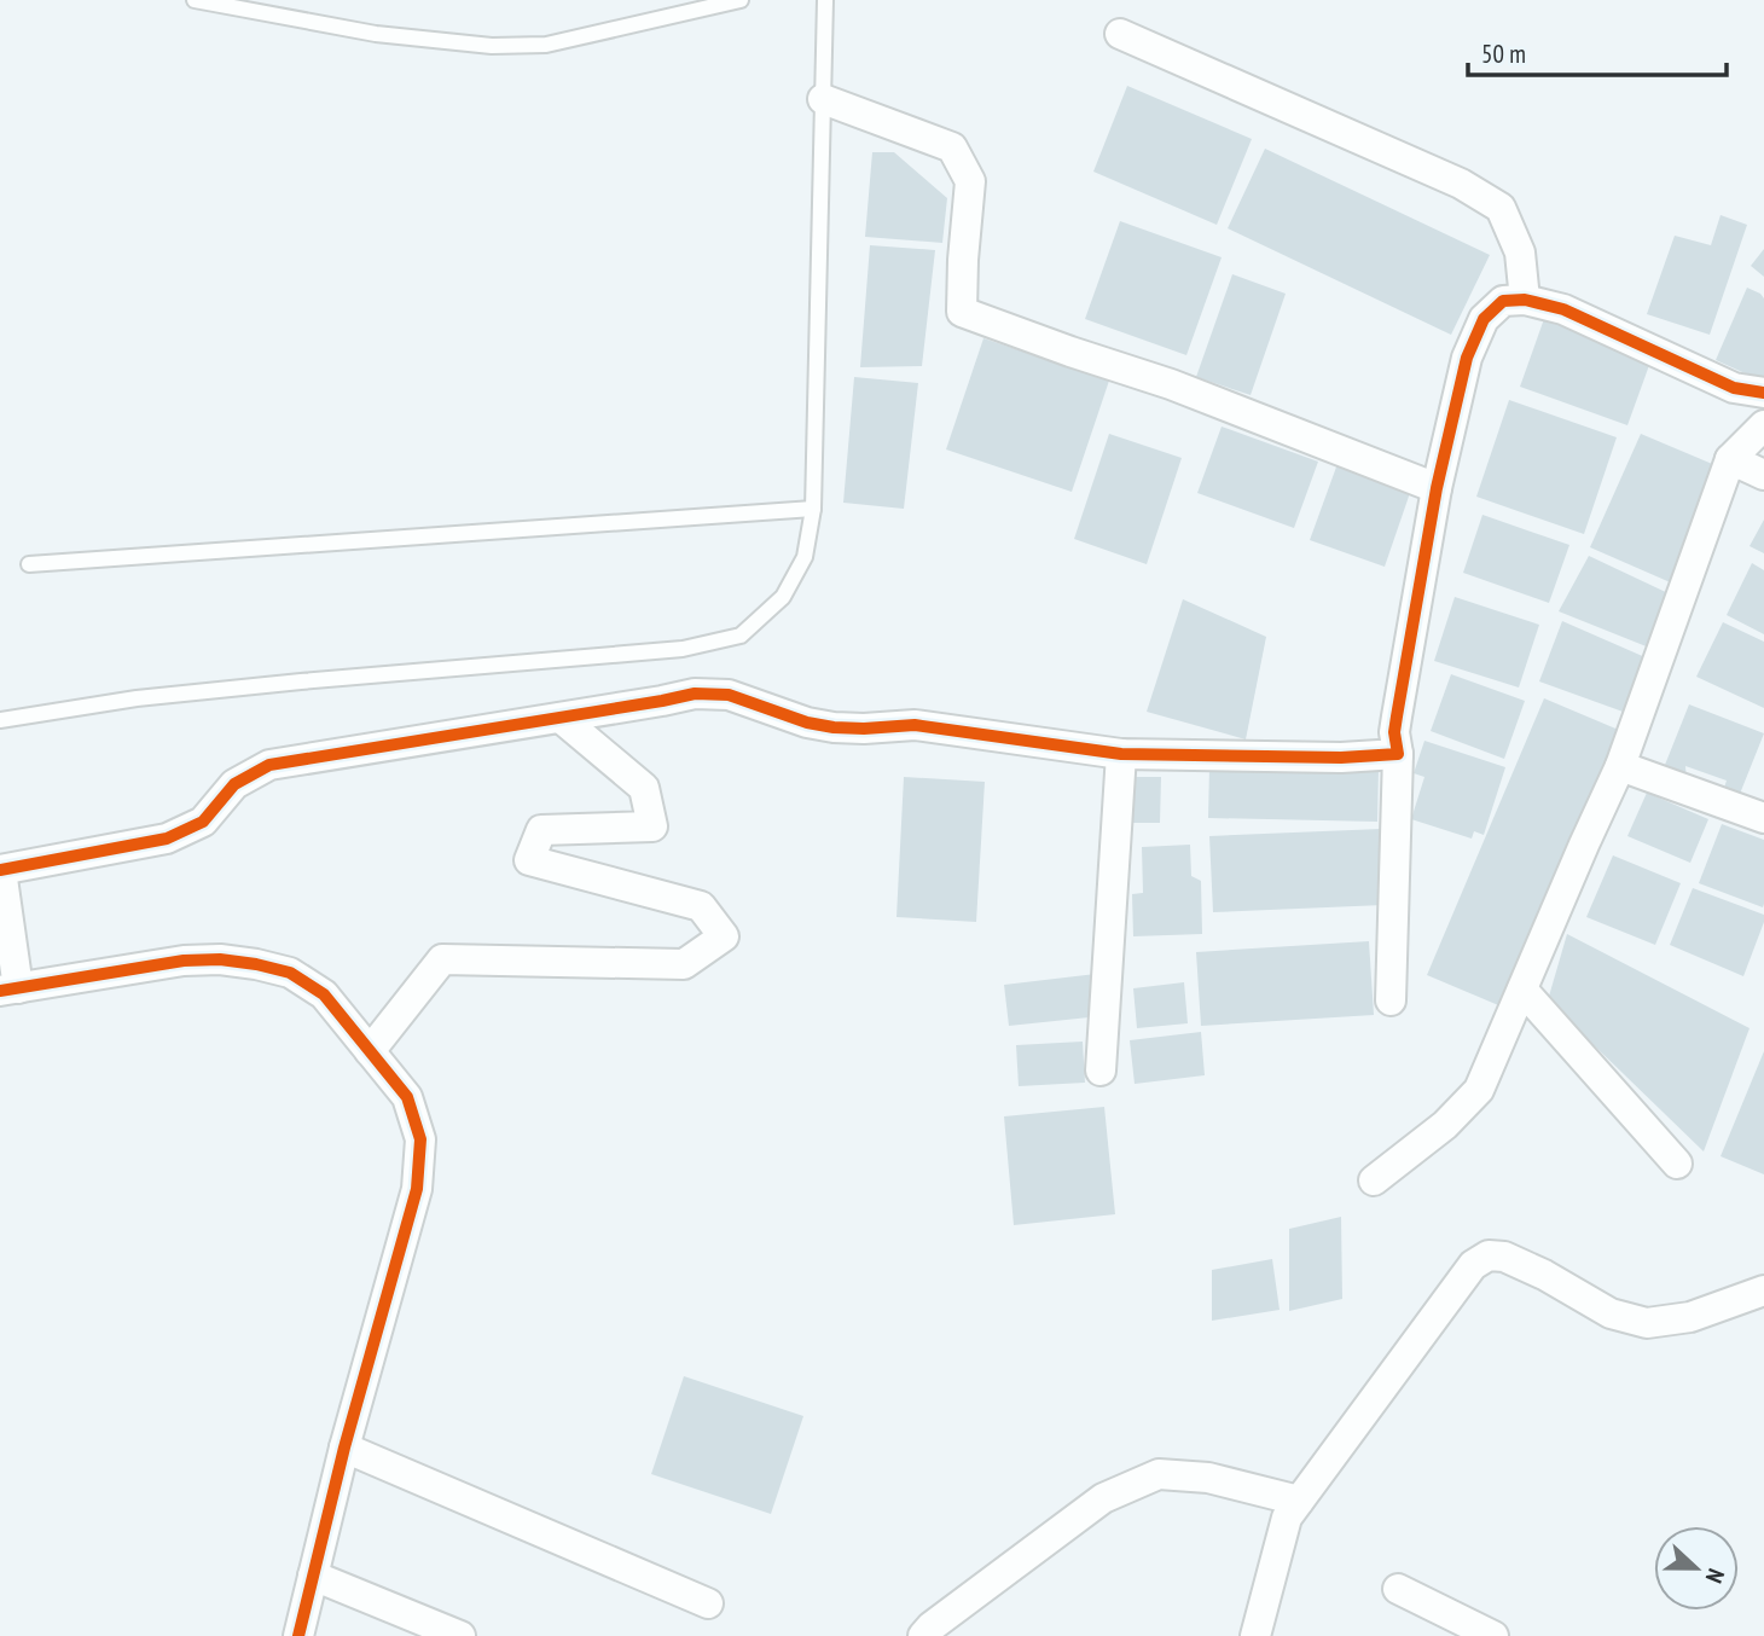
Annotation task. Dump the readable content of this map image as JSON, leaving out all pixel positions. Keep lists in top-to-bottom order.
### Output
{
  "scale_bar": "50 m",
  "north": "right"
}
